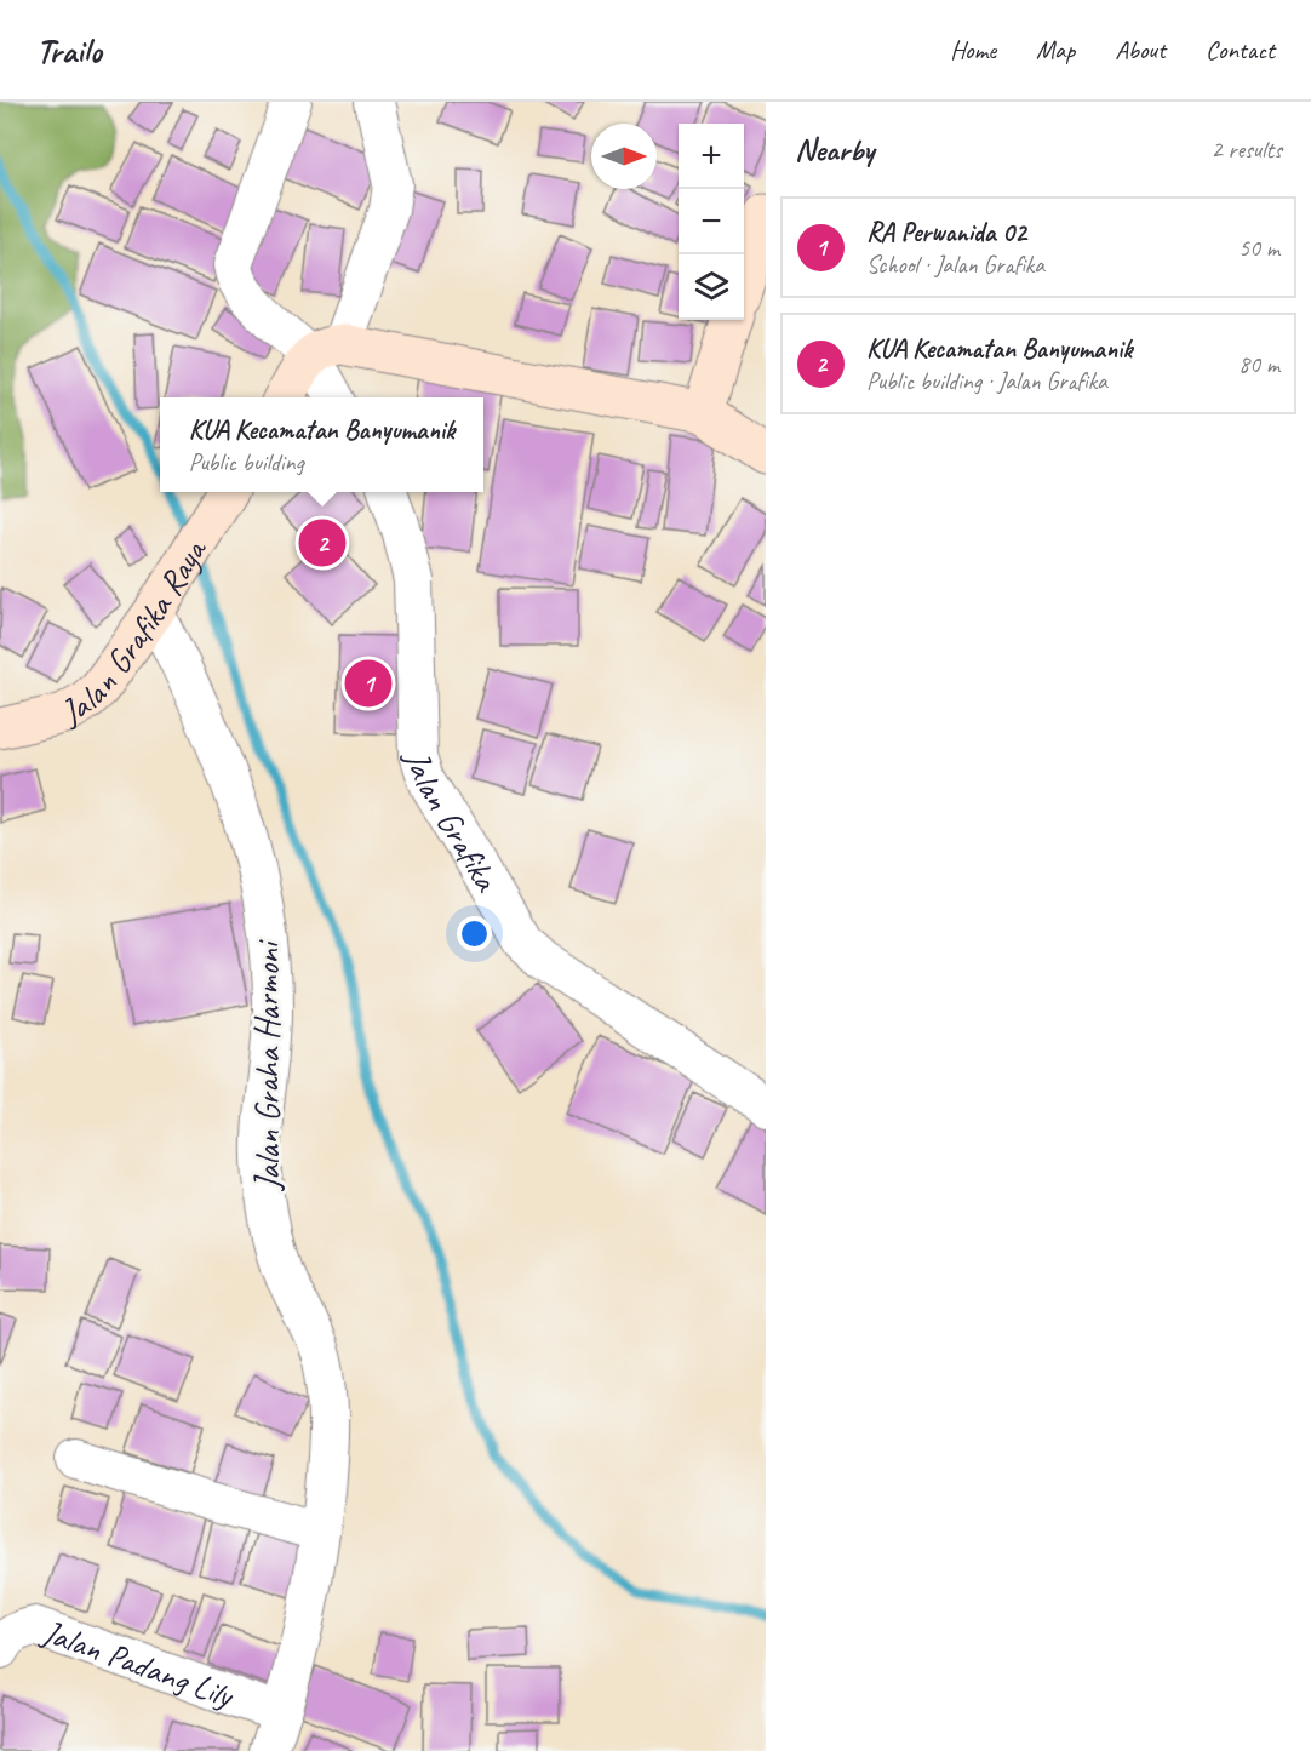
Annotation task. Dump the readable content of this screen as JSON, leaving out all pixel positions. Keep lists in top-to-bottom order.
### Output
{
  "streets": {
    "main road": ["Jalan Grafika Raya"],
    "street": ["Jalan Grafika", "Jalan Graha Harmoni", "Jalan Padang Lily"]
  },
  "crossings": [
    ["Jalan Grafika Raya", "Jalan Graha Harmoni"],
    ["Jalan Graha Harmoni", "Jalan Padang Lily"]
  ],
  "north": "right",
  "page": {
    "header": "Trailo",
    "nav": [
      "Home",
      "Map",
      "About",
      "Contact"
    ],
    "heading": ["Nearby", "2 results"],
    "map_buttons": ["+", "−"],
    "list": [
      {
        "mark": "1",
        "name": "RA Perwanida 02",
        "note": "School · Jalan Grafika",
        "value": "50 m"
      },
      {
        "mark": "2",
        "name": "KUA Kecamatan Banyumanik",
        "note": "Public building · Jalan Grafika",
        "value": "80 m"
      }
    ],
    "popup": ["KUA Kecamatan Banyumanik", "Public building"],
    "pins": ["2", "1"]
  }
}
